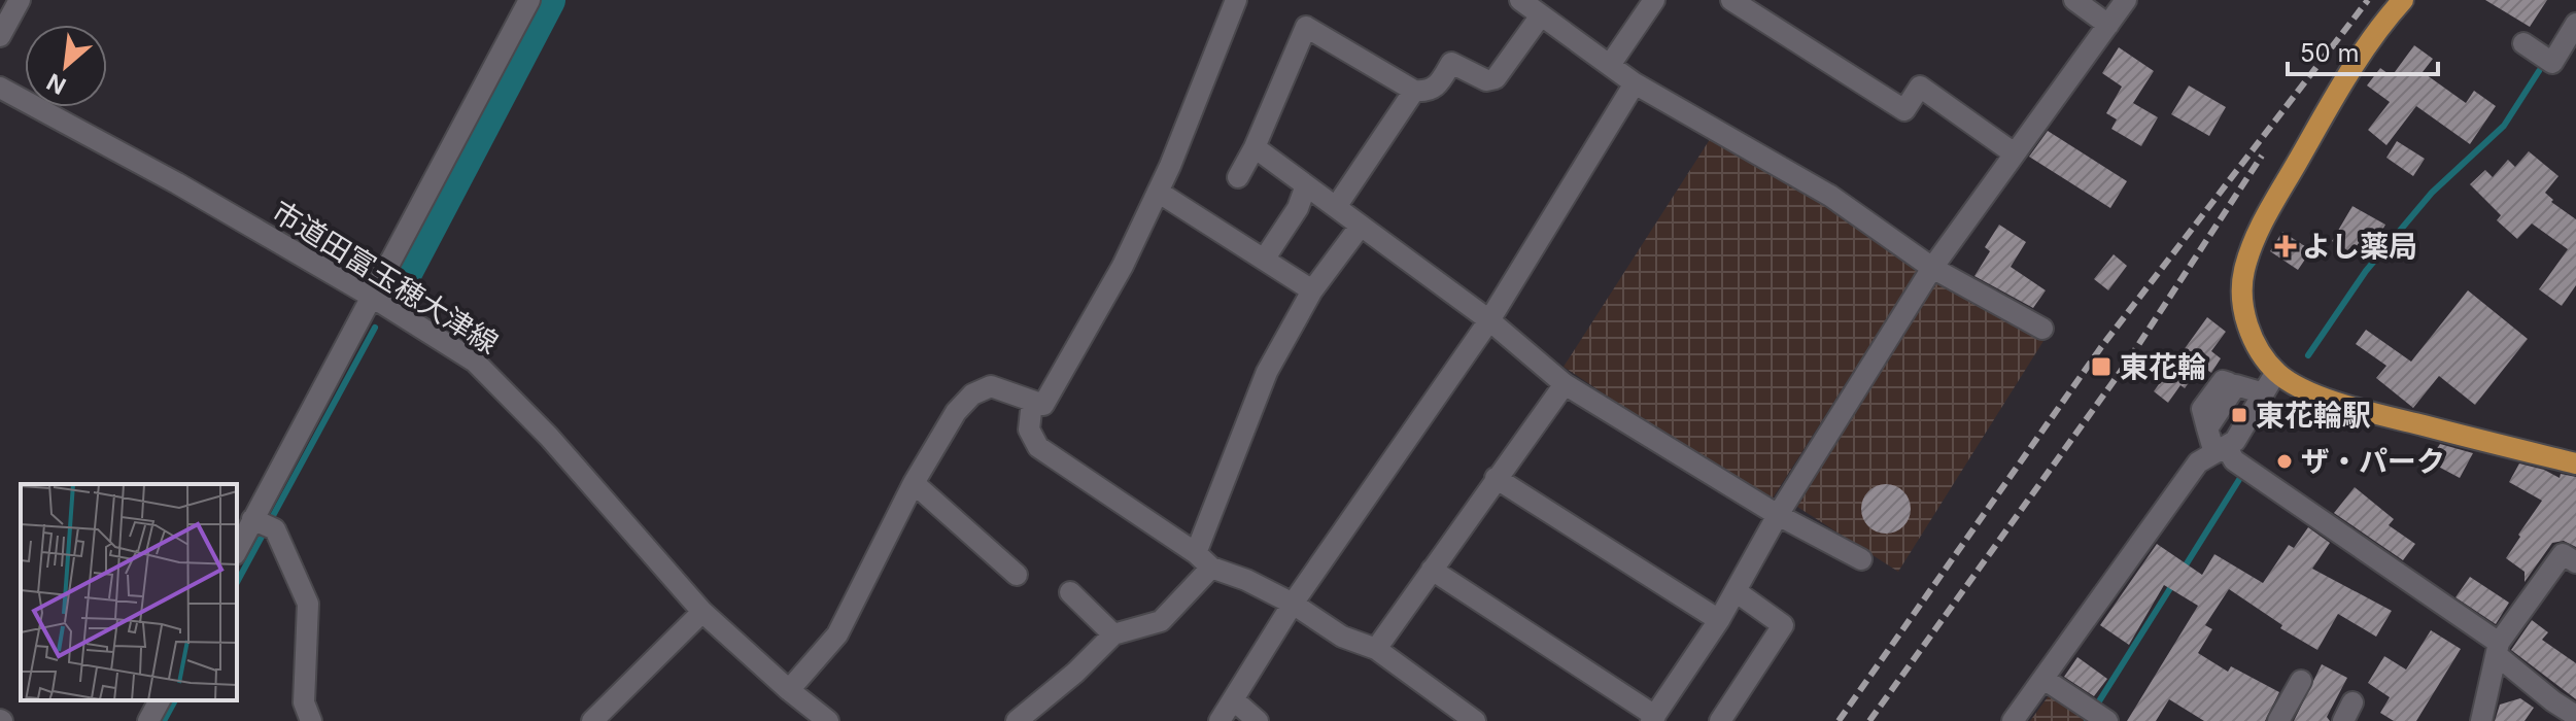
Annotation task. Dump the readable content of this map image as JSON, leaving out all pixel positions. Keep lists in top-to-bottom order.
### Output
{
  "streets": {
    "street": ["市道田富玉穂大津線"]
  },
  "places": {
    "health": ["よし薬局"],
    "transit": ["東花輪", "東花輪駅"],
    "other": ["ザ・パーク"]
  },
  "scale_bar": "50 m",
  "north": "bottom left"
}
